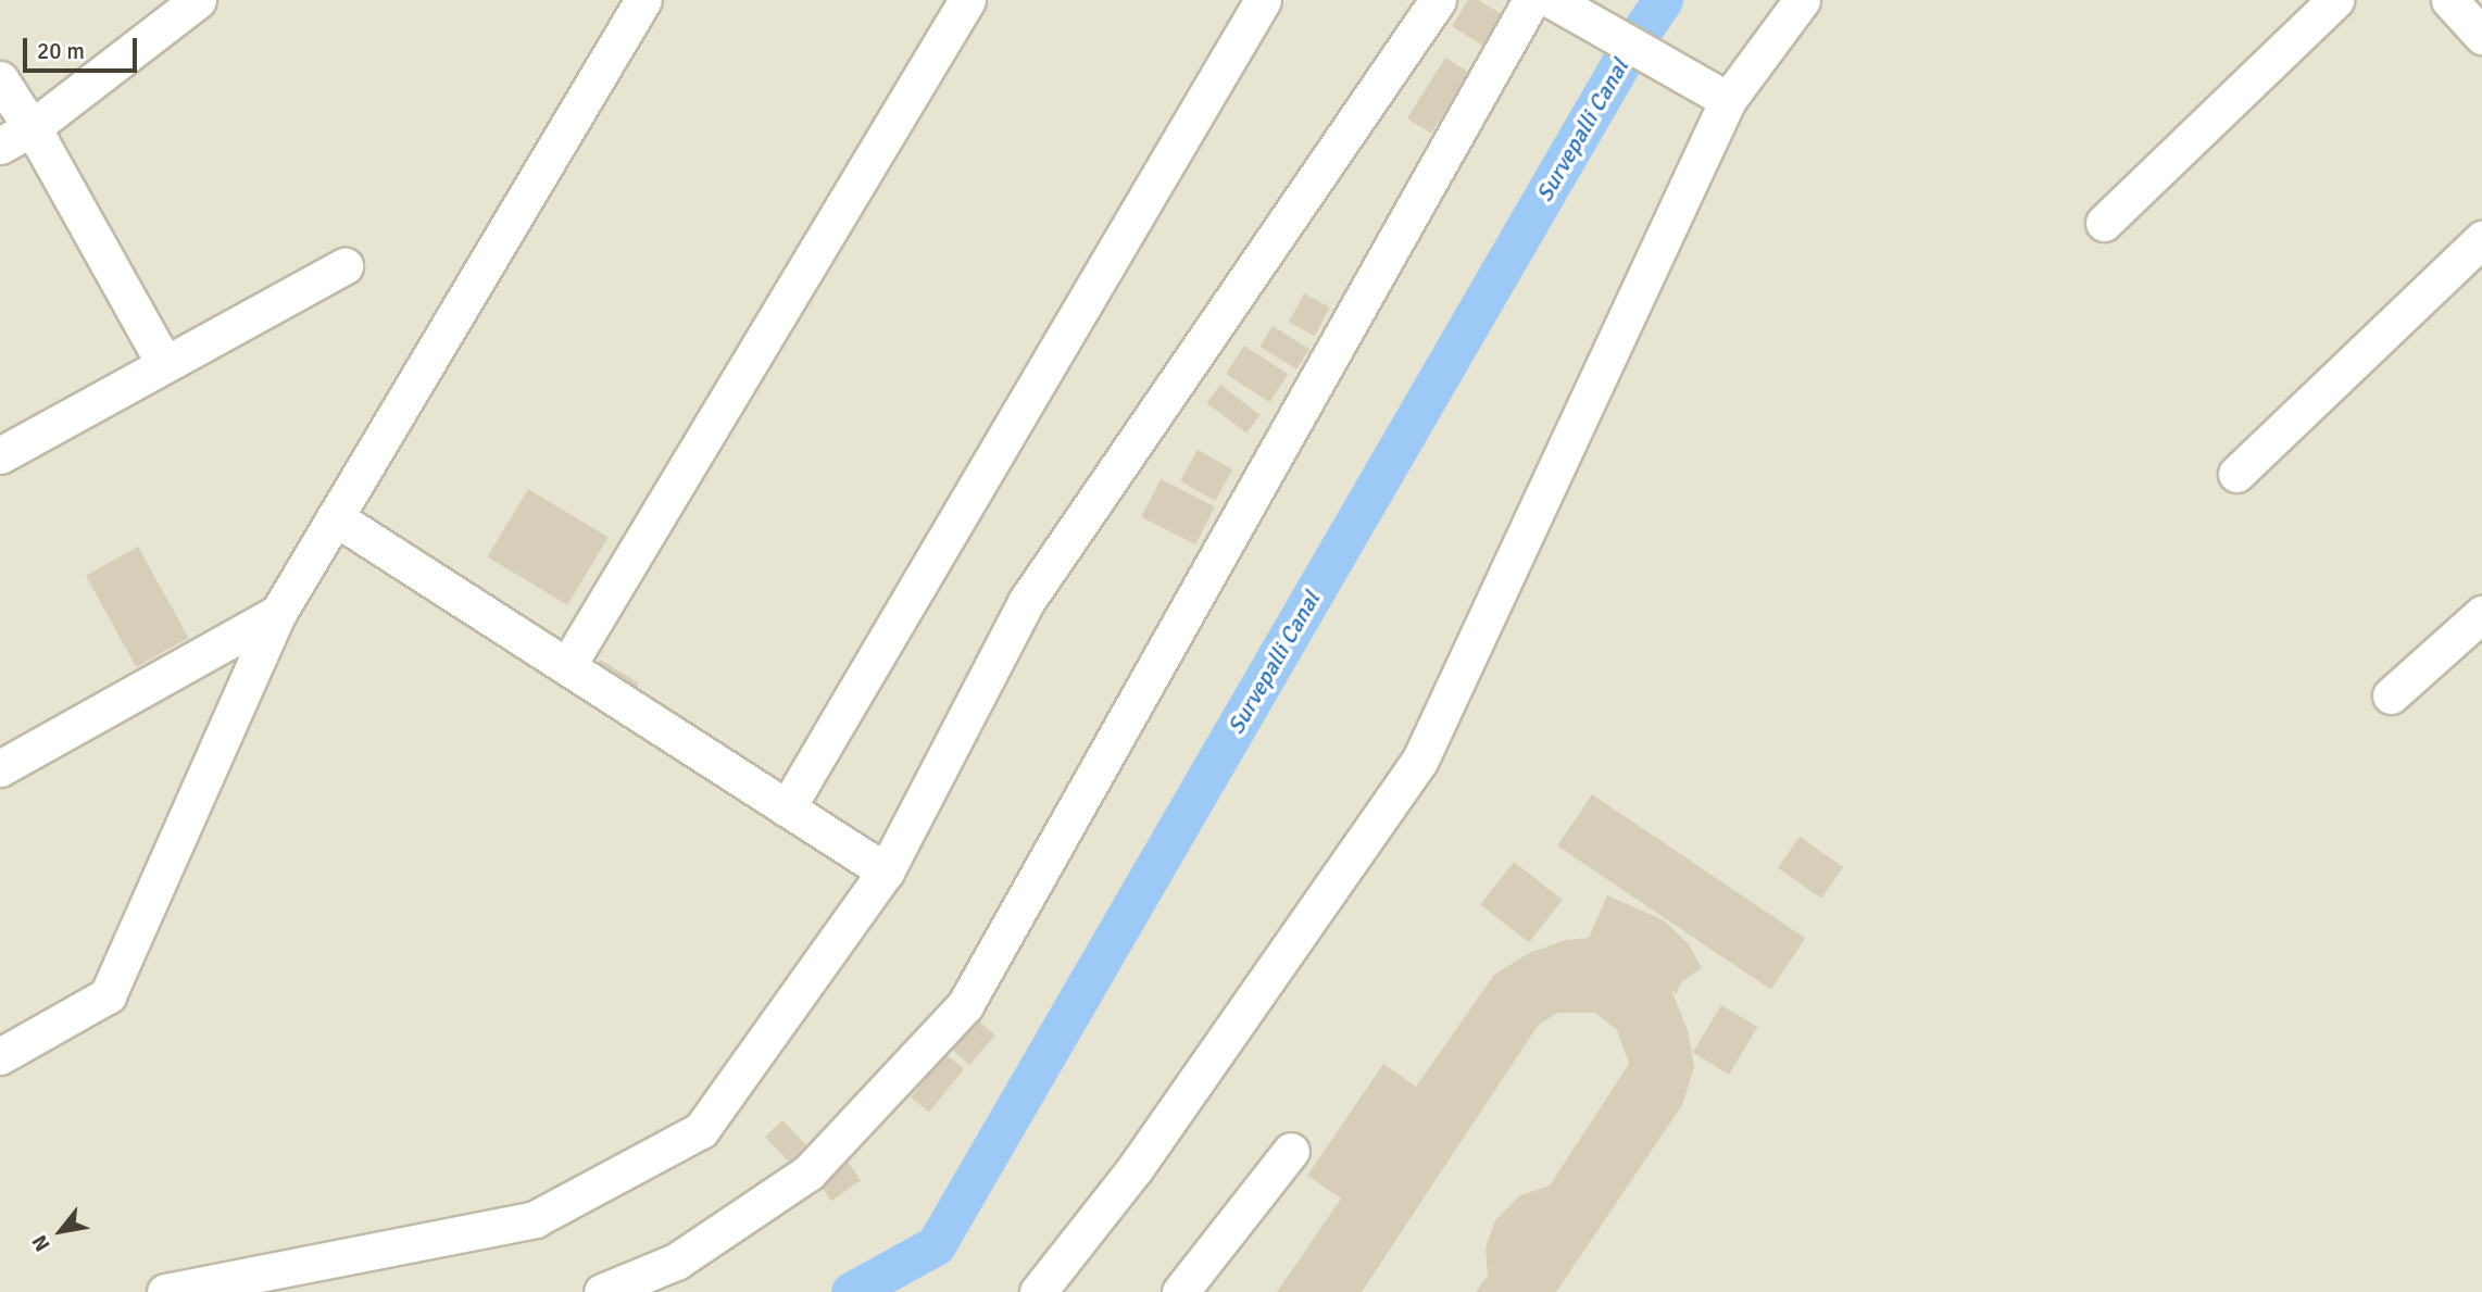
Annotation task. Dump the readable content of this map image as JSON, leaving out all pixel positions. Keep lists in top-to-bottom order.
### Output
{
  "water": ["Survepalli Canal"],
  "scale_bar": "20 m",
  "north": "bottom left"
}
